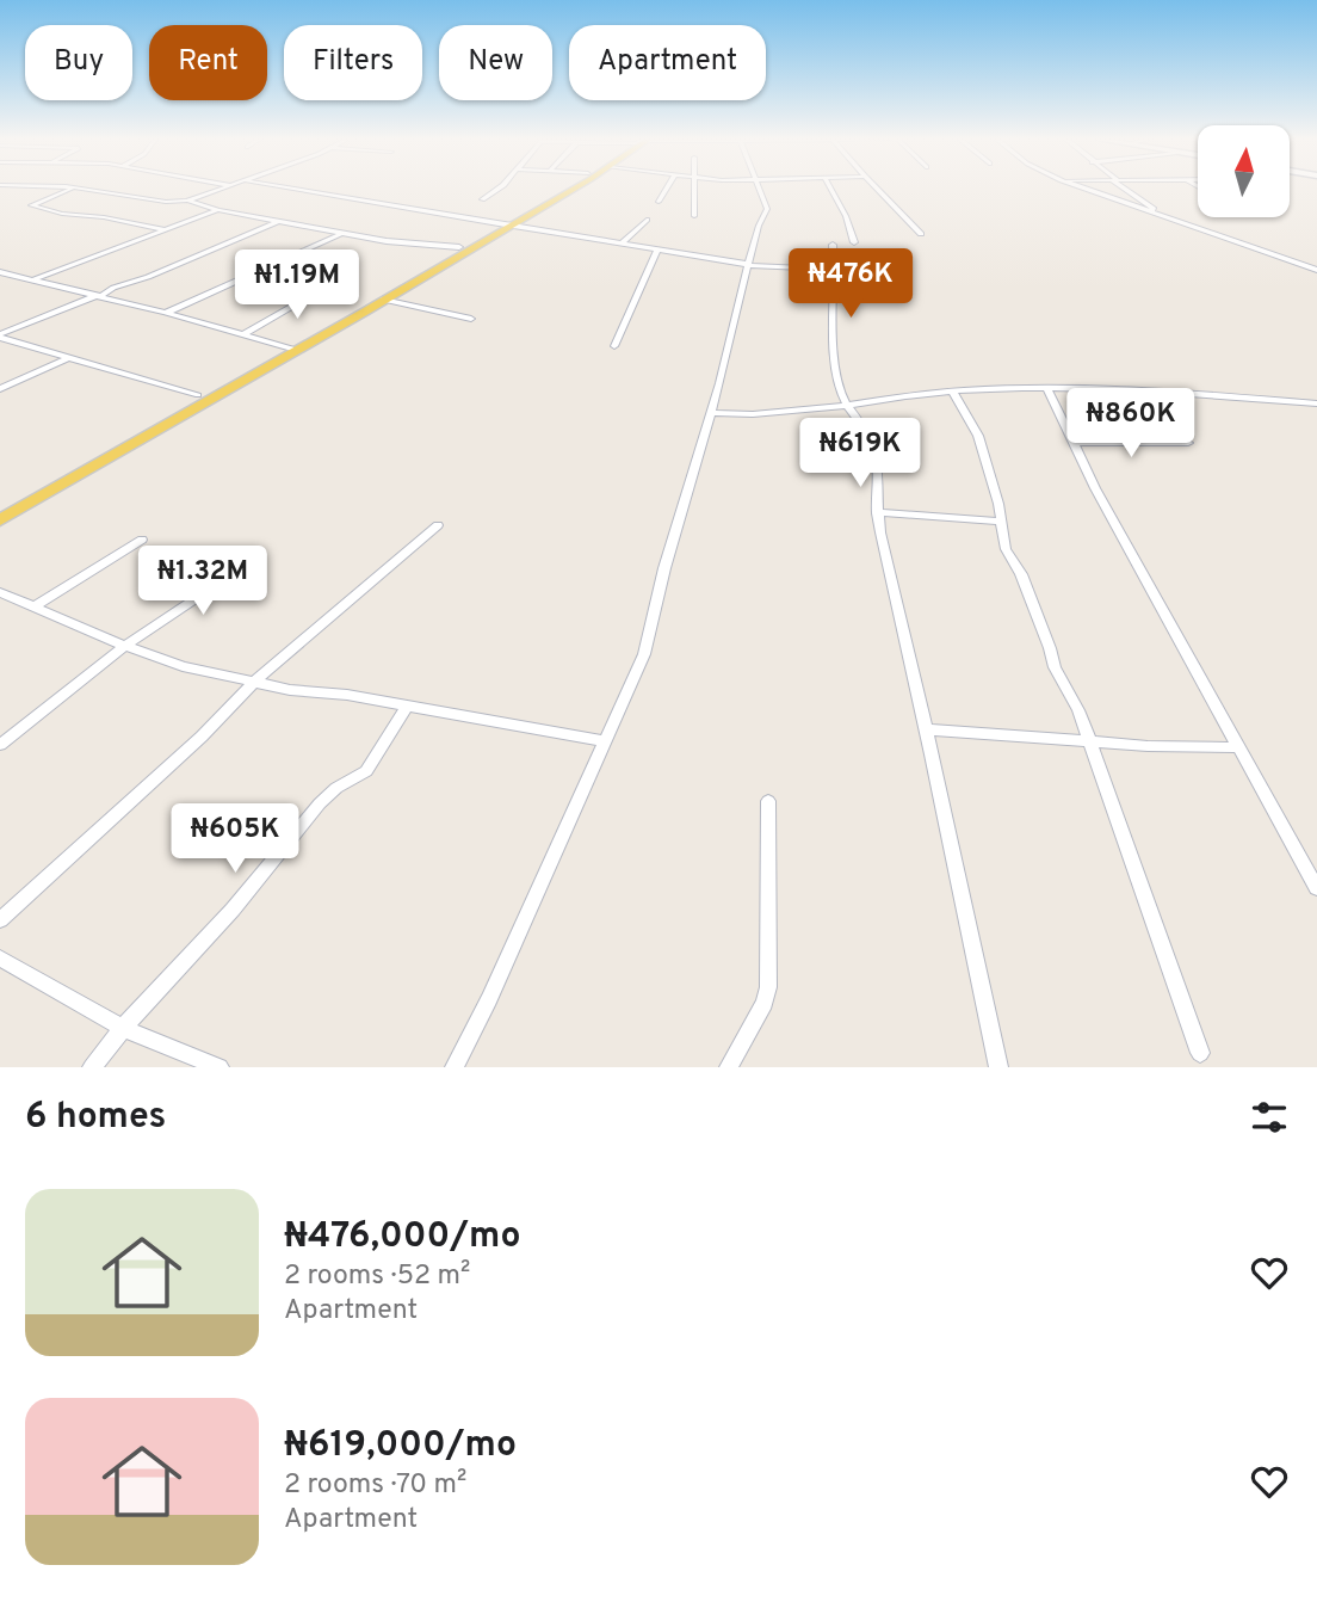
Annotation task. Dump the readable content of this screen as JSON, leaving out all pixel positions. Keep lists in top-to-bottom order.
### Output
{
  "north": "top",
  "page": {
    "chip": [
      "Buy",
      "Rent",
      "Filters",
      "New",
      "Apartment"
    ],
    "price": [
      "₦476K",
      "₦1.19M",
      "₦860K",
      "₦619K",
      "₦1.32M",
      "₦605K"
    ],
    "heading": "6 homes",
    "list": [
      {
        "name": "₦476,000/mo",
        "note": "2 rooms · 52 m² · Apartment"
      },
      {
        "name": "₦619,000/mo",
        "note": "2 rooms · 70 m² · Apartment"
      }
    ]
  }
}
